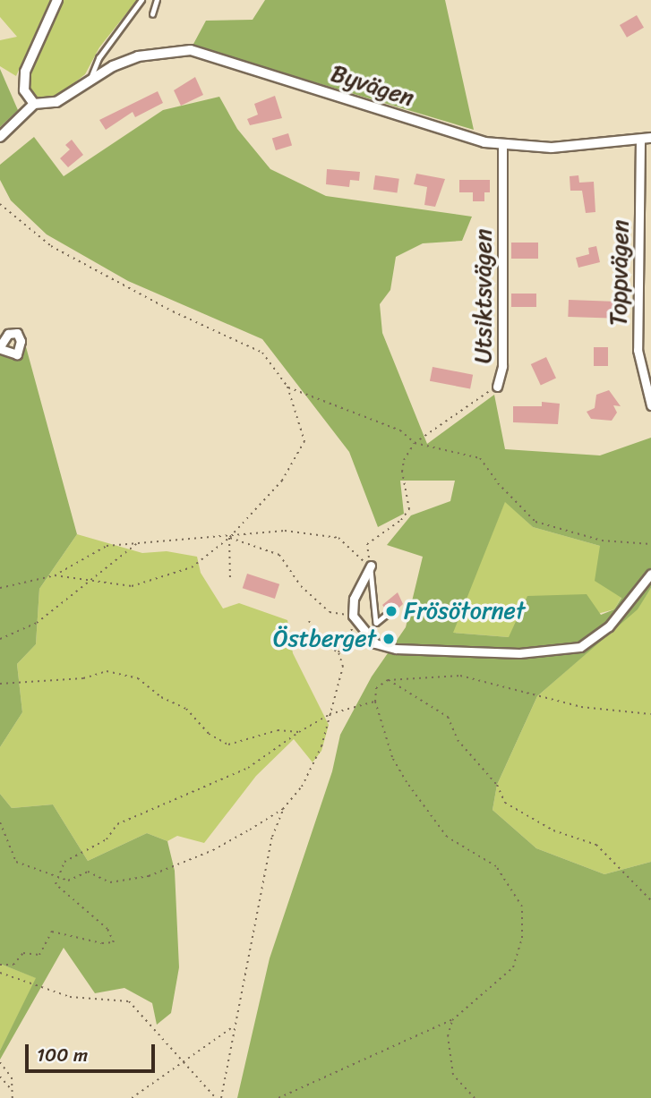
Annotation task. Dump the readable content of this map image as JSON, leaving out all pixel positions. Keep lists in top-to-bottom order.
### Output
{
  "streets": {
    "street": ["Byvägen", "Toppvägen", "Utsiktsvägen"]
  },
  "crossings": [
    ["Byvägen", "Toppvägen"],
    ["Byvägen", "Utsiktsvägen"]
  ],
  "places": ["Frösötornet", "Östberget"],
  "scale_bar": "100 m"
}
